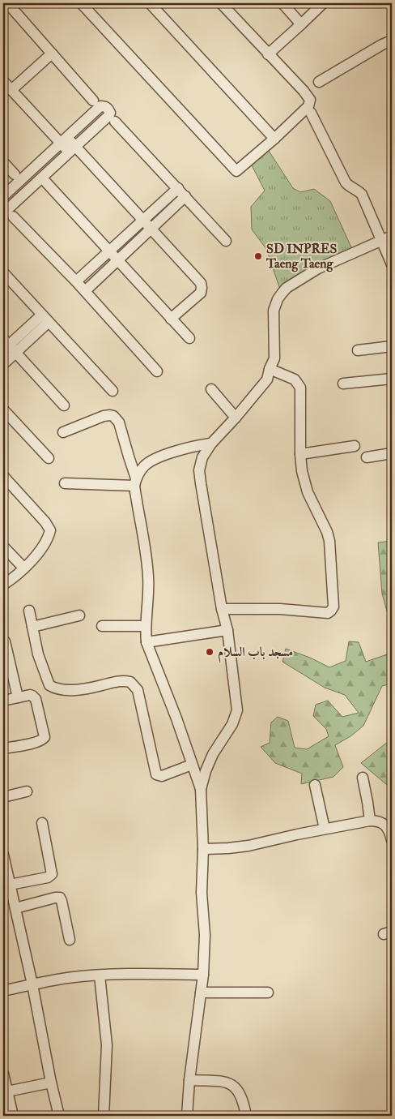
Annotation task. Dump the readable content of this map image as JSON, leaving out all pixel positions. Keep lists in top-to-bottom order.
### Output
{
  "places": ["SD INPRES Taeng Taeng", "مسجد باب السلام"]
}
